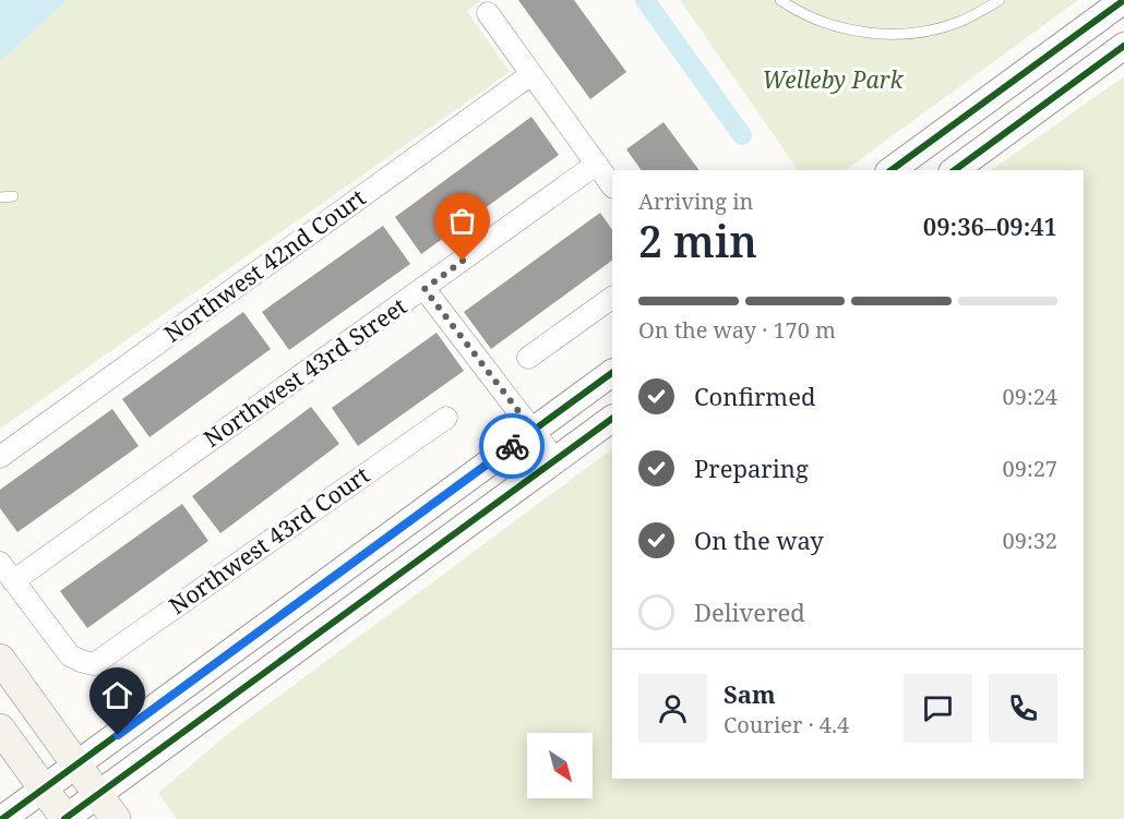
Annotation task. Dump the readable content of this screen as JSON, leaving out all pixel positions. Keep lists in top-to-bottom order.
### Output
{
  "streets": {
    "street": ["Northwest 42nd Court", "Northwest 43rd Street", "Northwest 43rd Court"]
  },
  "crossings": [
    ["Northwest 43rd Street", "Northwest 43rd Court"]
  ],
  "parks": ["Welleby Park"],
  "north": "bottom right",
  "page": {
    "heading": ["2 min", "Arriving in", "09:36–09:41"],
    "panel": ["Sam", "Courier · 4.4"],
    "bar": "On the way · 170 m",
    "list": [
      ["Confirmed", "09:24"],
      ["Preparing", "09:27"],
      ["On the way", "09:32"],
      "Delivered"
    ]
  }
}
